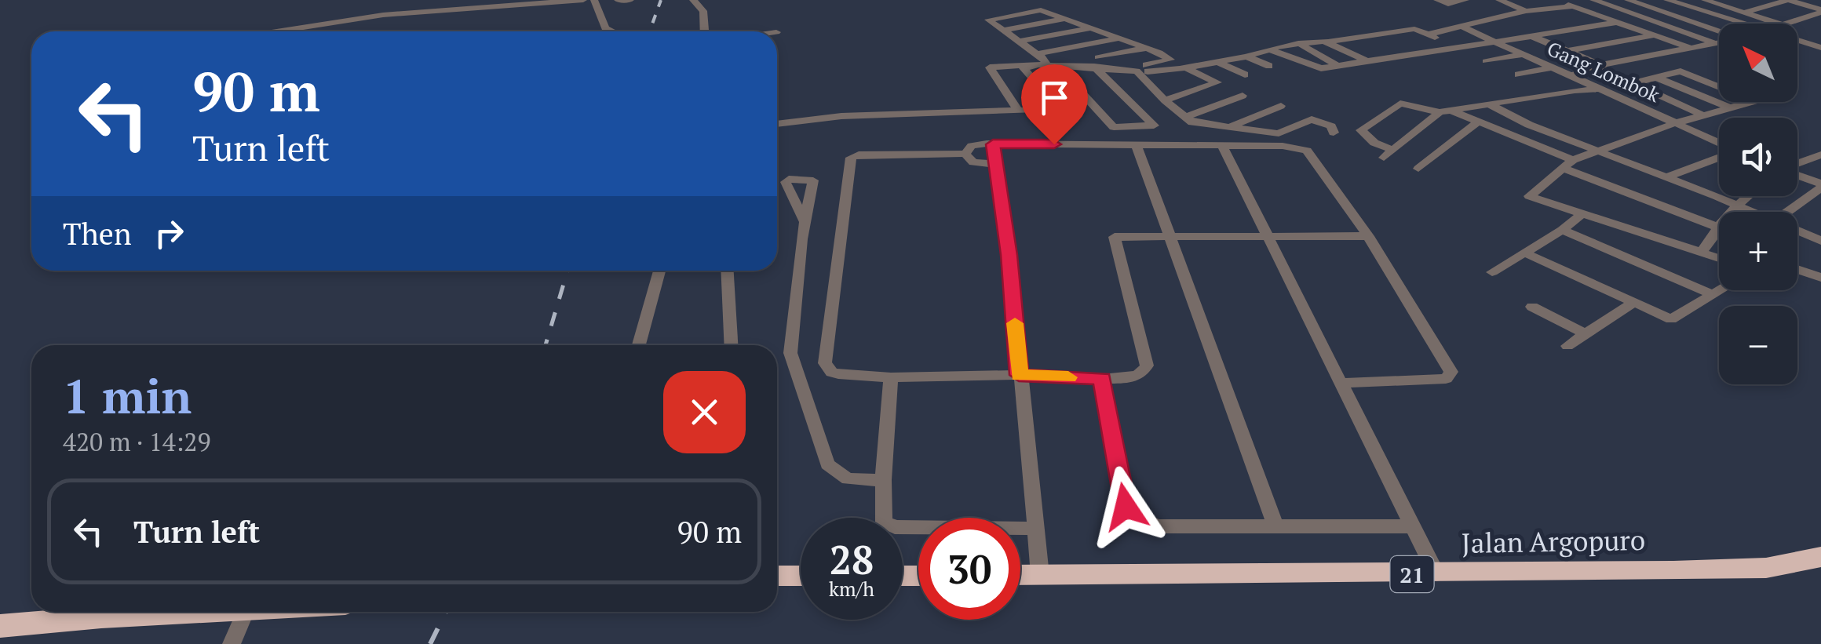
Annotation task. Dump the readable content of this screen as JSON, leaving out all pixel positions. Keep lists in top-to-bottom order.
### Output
{
  "streets": {
    "highway": ["Jalan Argopuro", "21"],
    "street": ["Gang Lombok"]
  },
  "north": "top left",
  "page": {
    "map_buttons": ["+", "−"],
    "turn": ["90 m", "Turn left"],
    "then": "Then",
    "heading": ["1 min", "420 m · 14:29"],
    "list": [
      {
        "name": "Turn left",
        "value": "90 m"
      }
    ],
    "speed": "28 km/h",
    "limit": "30"
  }
}
